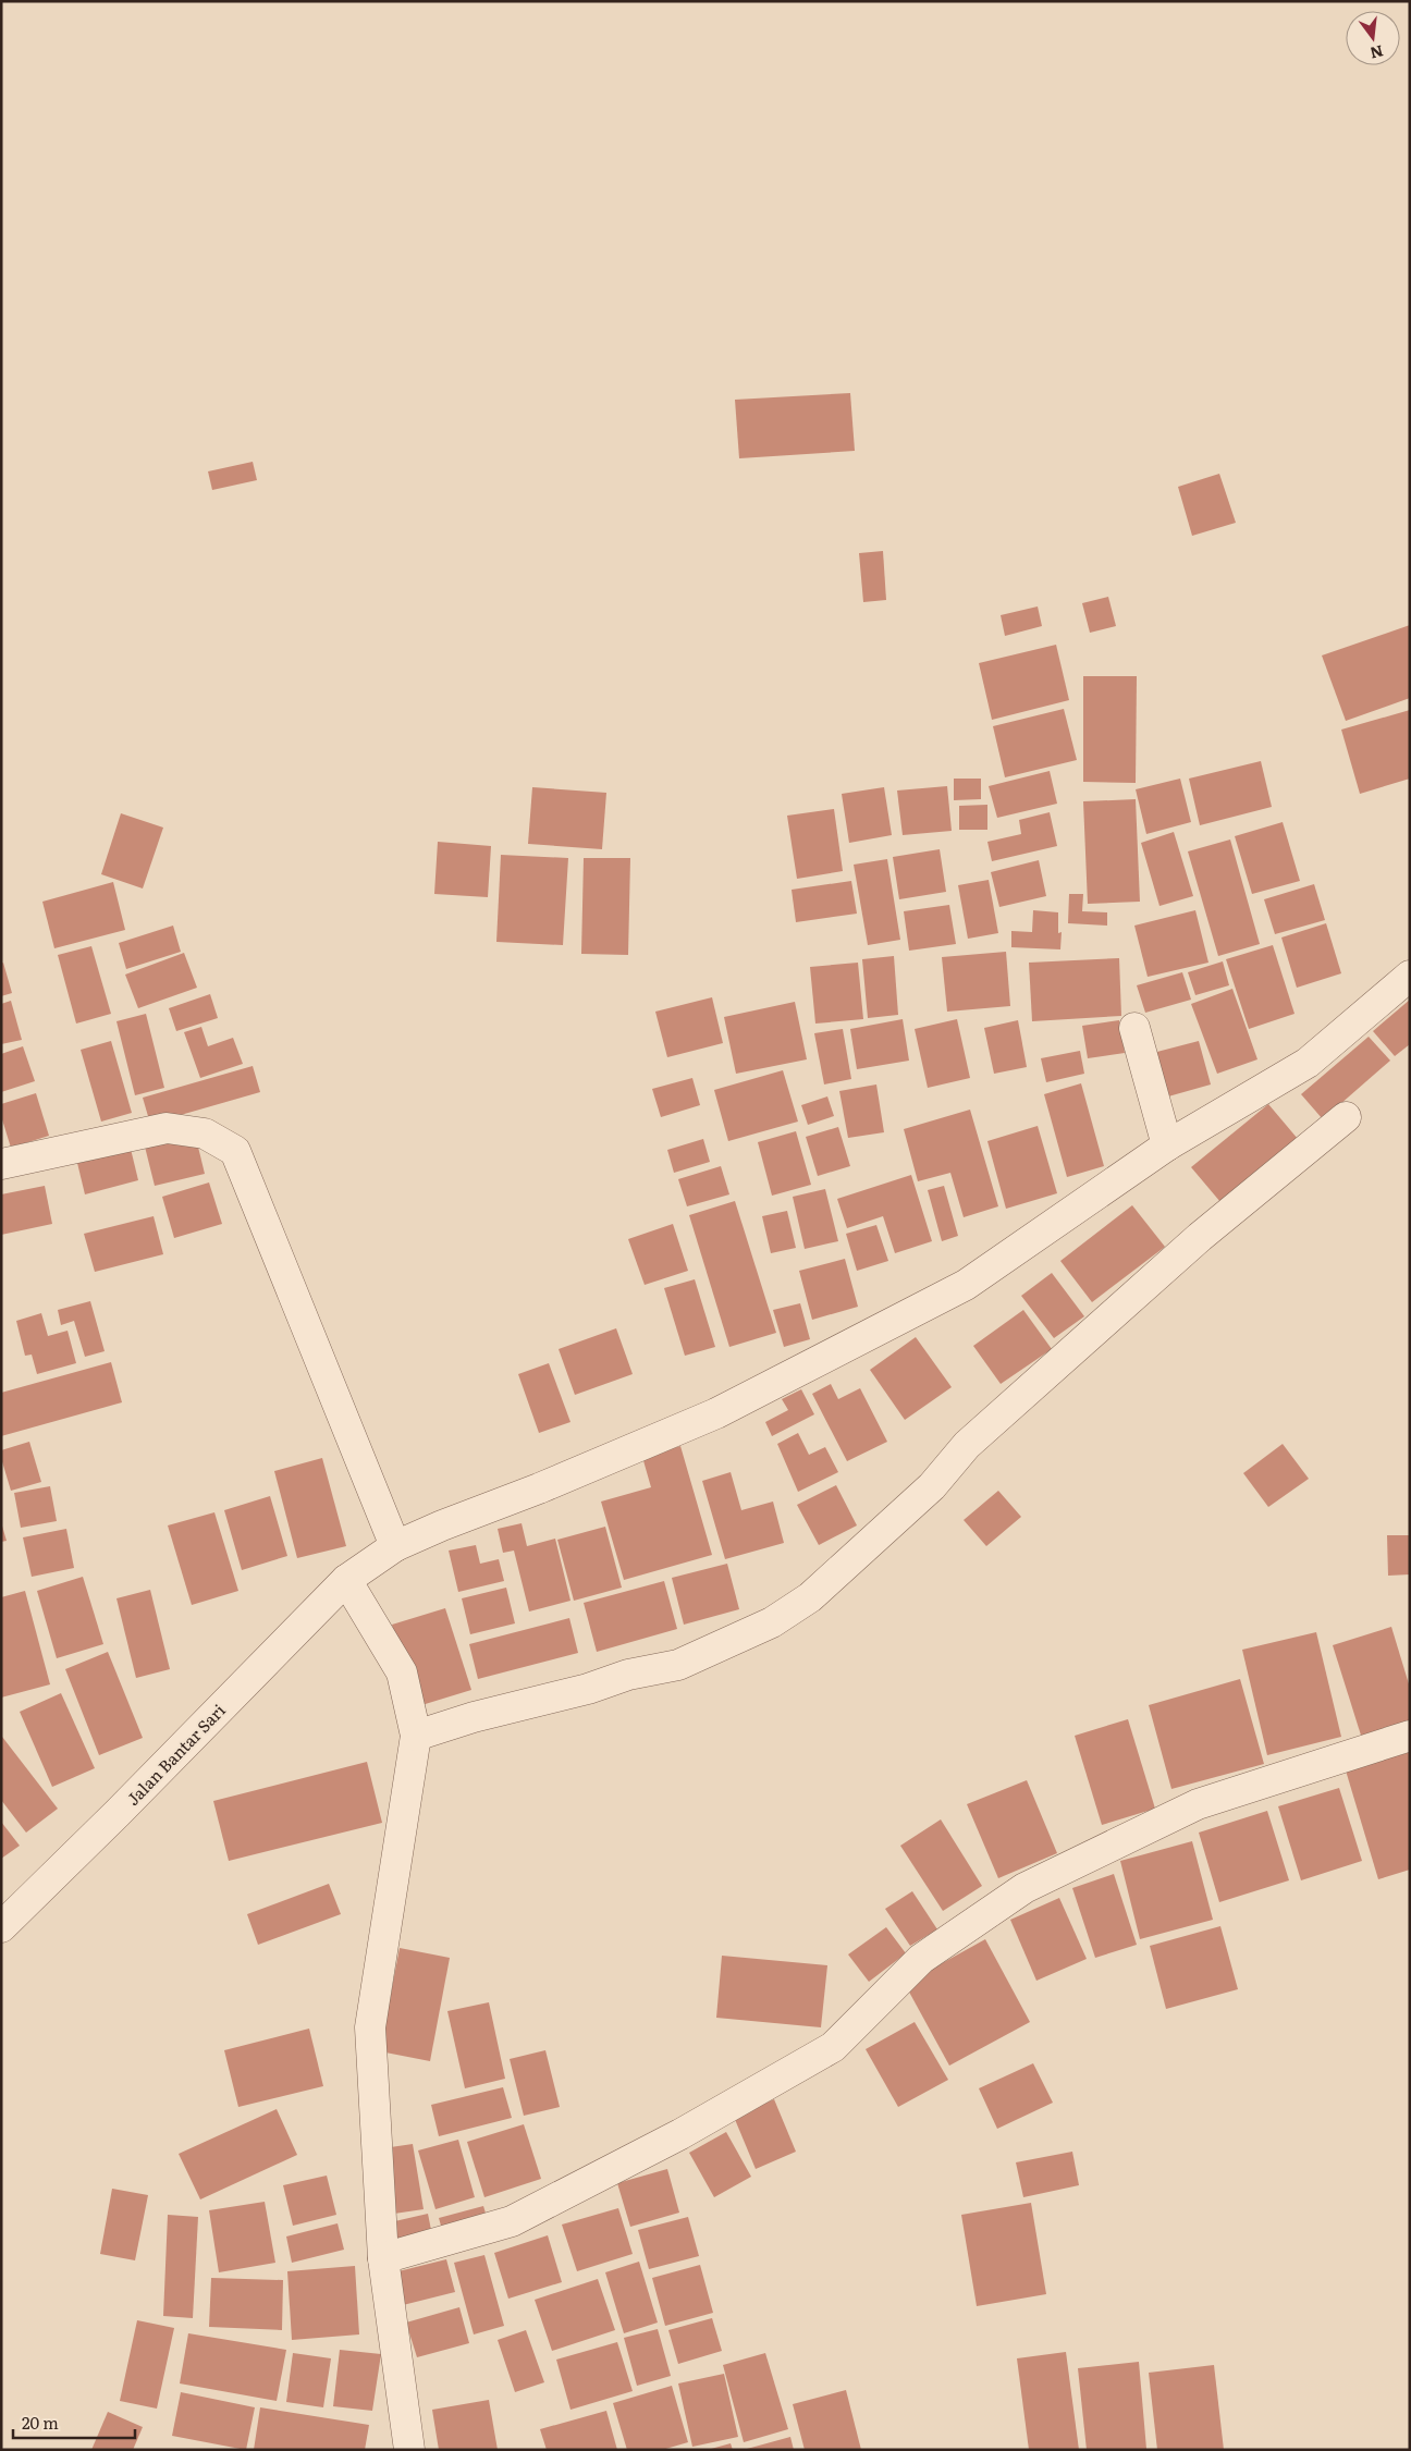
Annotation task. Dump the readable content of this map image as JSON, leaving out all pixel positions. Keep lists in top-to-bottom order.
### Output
{
  "streets": {
    "street": ["Jalan Bantar Sari"]
  },
  "scale_bar": "20 m",
  "north": "bottom"
}
